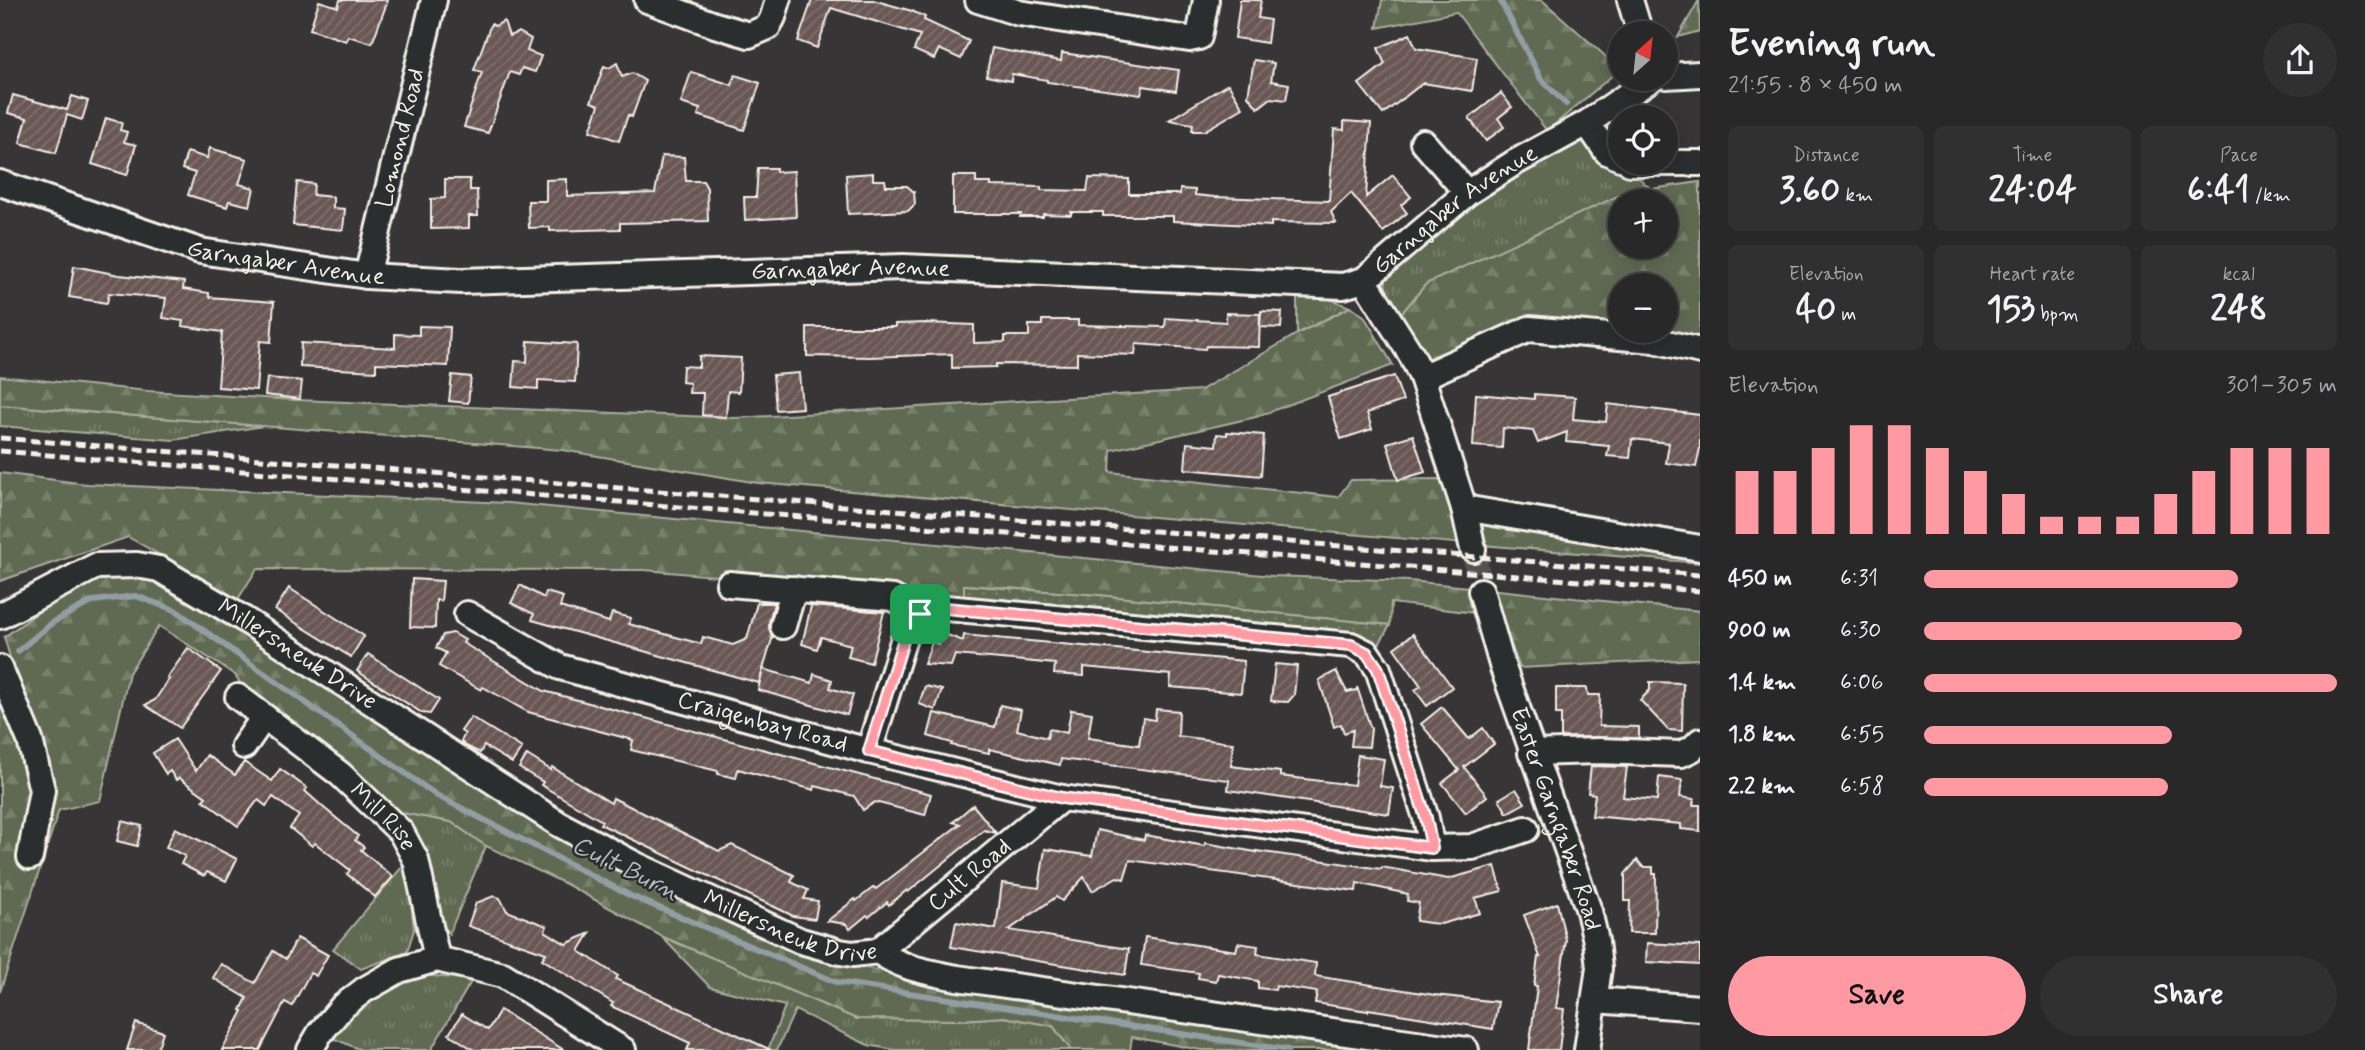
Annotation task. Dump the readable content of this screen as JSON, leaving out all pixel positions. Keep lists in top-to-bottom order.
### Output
{
  "streets": {
    "street": [
      "Lomond Road",
      "Garngaber Avenue",
      "Millersneuk Drive",
      "Craigenbay Road",
      "Mill Rise",
      "Easter Garngaber Road",
      "Cult Road"
    ]
  },
  "crossings": [
    ["Lomond Road", "Garngaber Avenue"],
    ["Millersneuk Drive", "Cult Road"],
    ["Craigenbay Road", "Cult Road"]
  ],
  "water": ["Cult Burn"],
  "north": "top right",
  "page": {
    "heading": ["Evening run", "21:55 · 8 × 450 m"],
    "map_buttons": ["+", "−"],
    "stats": [
      ["Distance", "3.60 km"],
      ["Time", "24:04"],
      ["Pace", "6:41 /km"],
      ["Elevation", "40 m"],
      ["Heart rate", "153 bpm"],
      ["kcal", "248"]
    ],
    "chart": ["Elevation", "301–305 m"],
    "list": [
      {
        "name": "450 m",
        "note": "6:31"
      },
      {
        "name": "900 m",
        "note": "6:30"
      },
      {
        "name": "1.4 km",
        "note": "6:06"
      },
      {
        "name": "1.8 km",
        "note": "6:55"
      },
      {
        "name": "2.2 km",
        "note": "6:58"
      }
    ],
    "buttons": ["Save", "Share"]
  }
}
